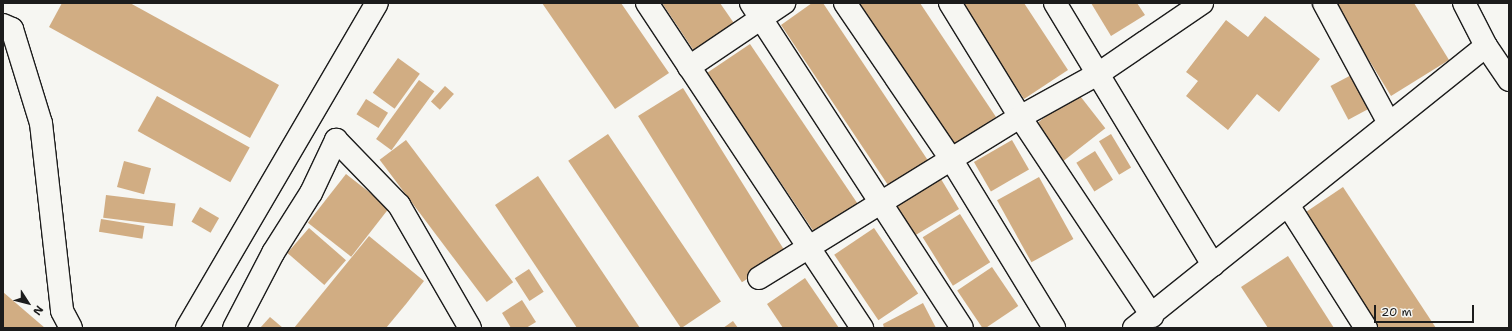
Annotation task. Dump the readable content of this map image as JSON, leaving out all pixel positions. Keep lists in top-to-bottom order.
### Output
{
  "scale_bar": "20 m",
  "north": "bottom right"
}
